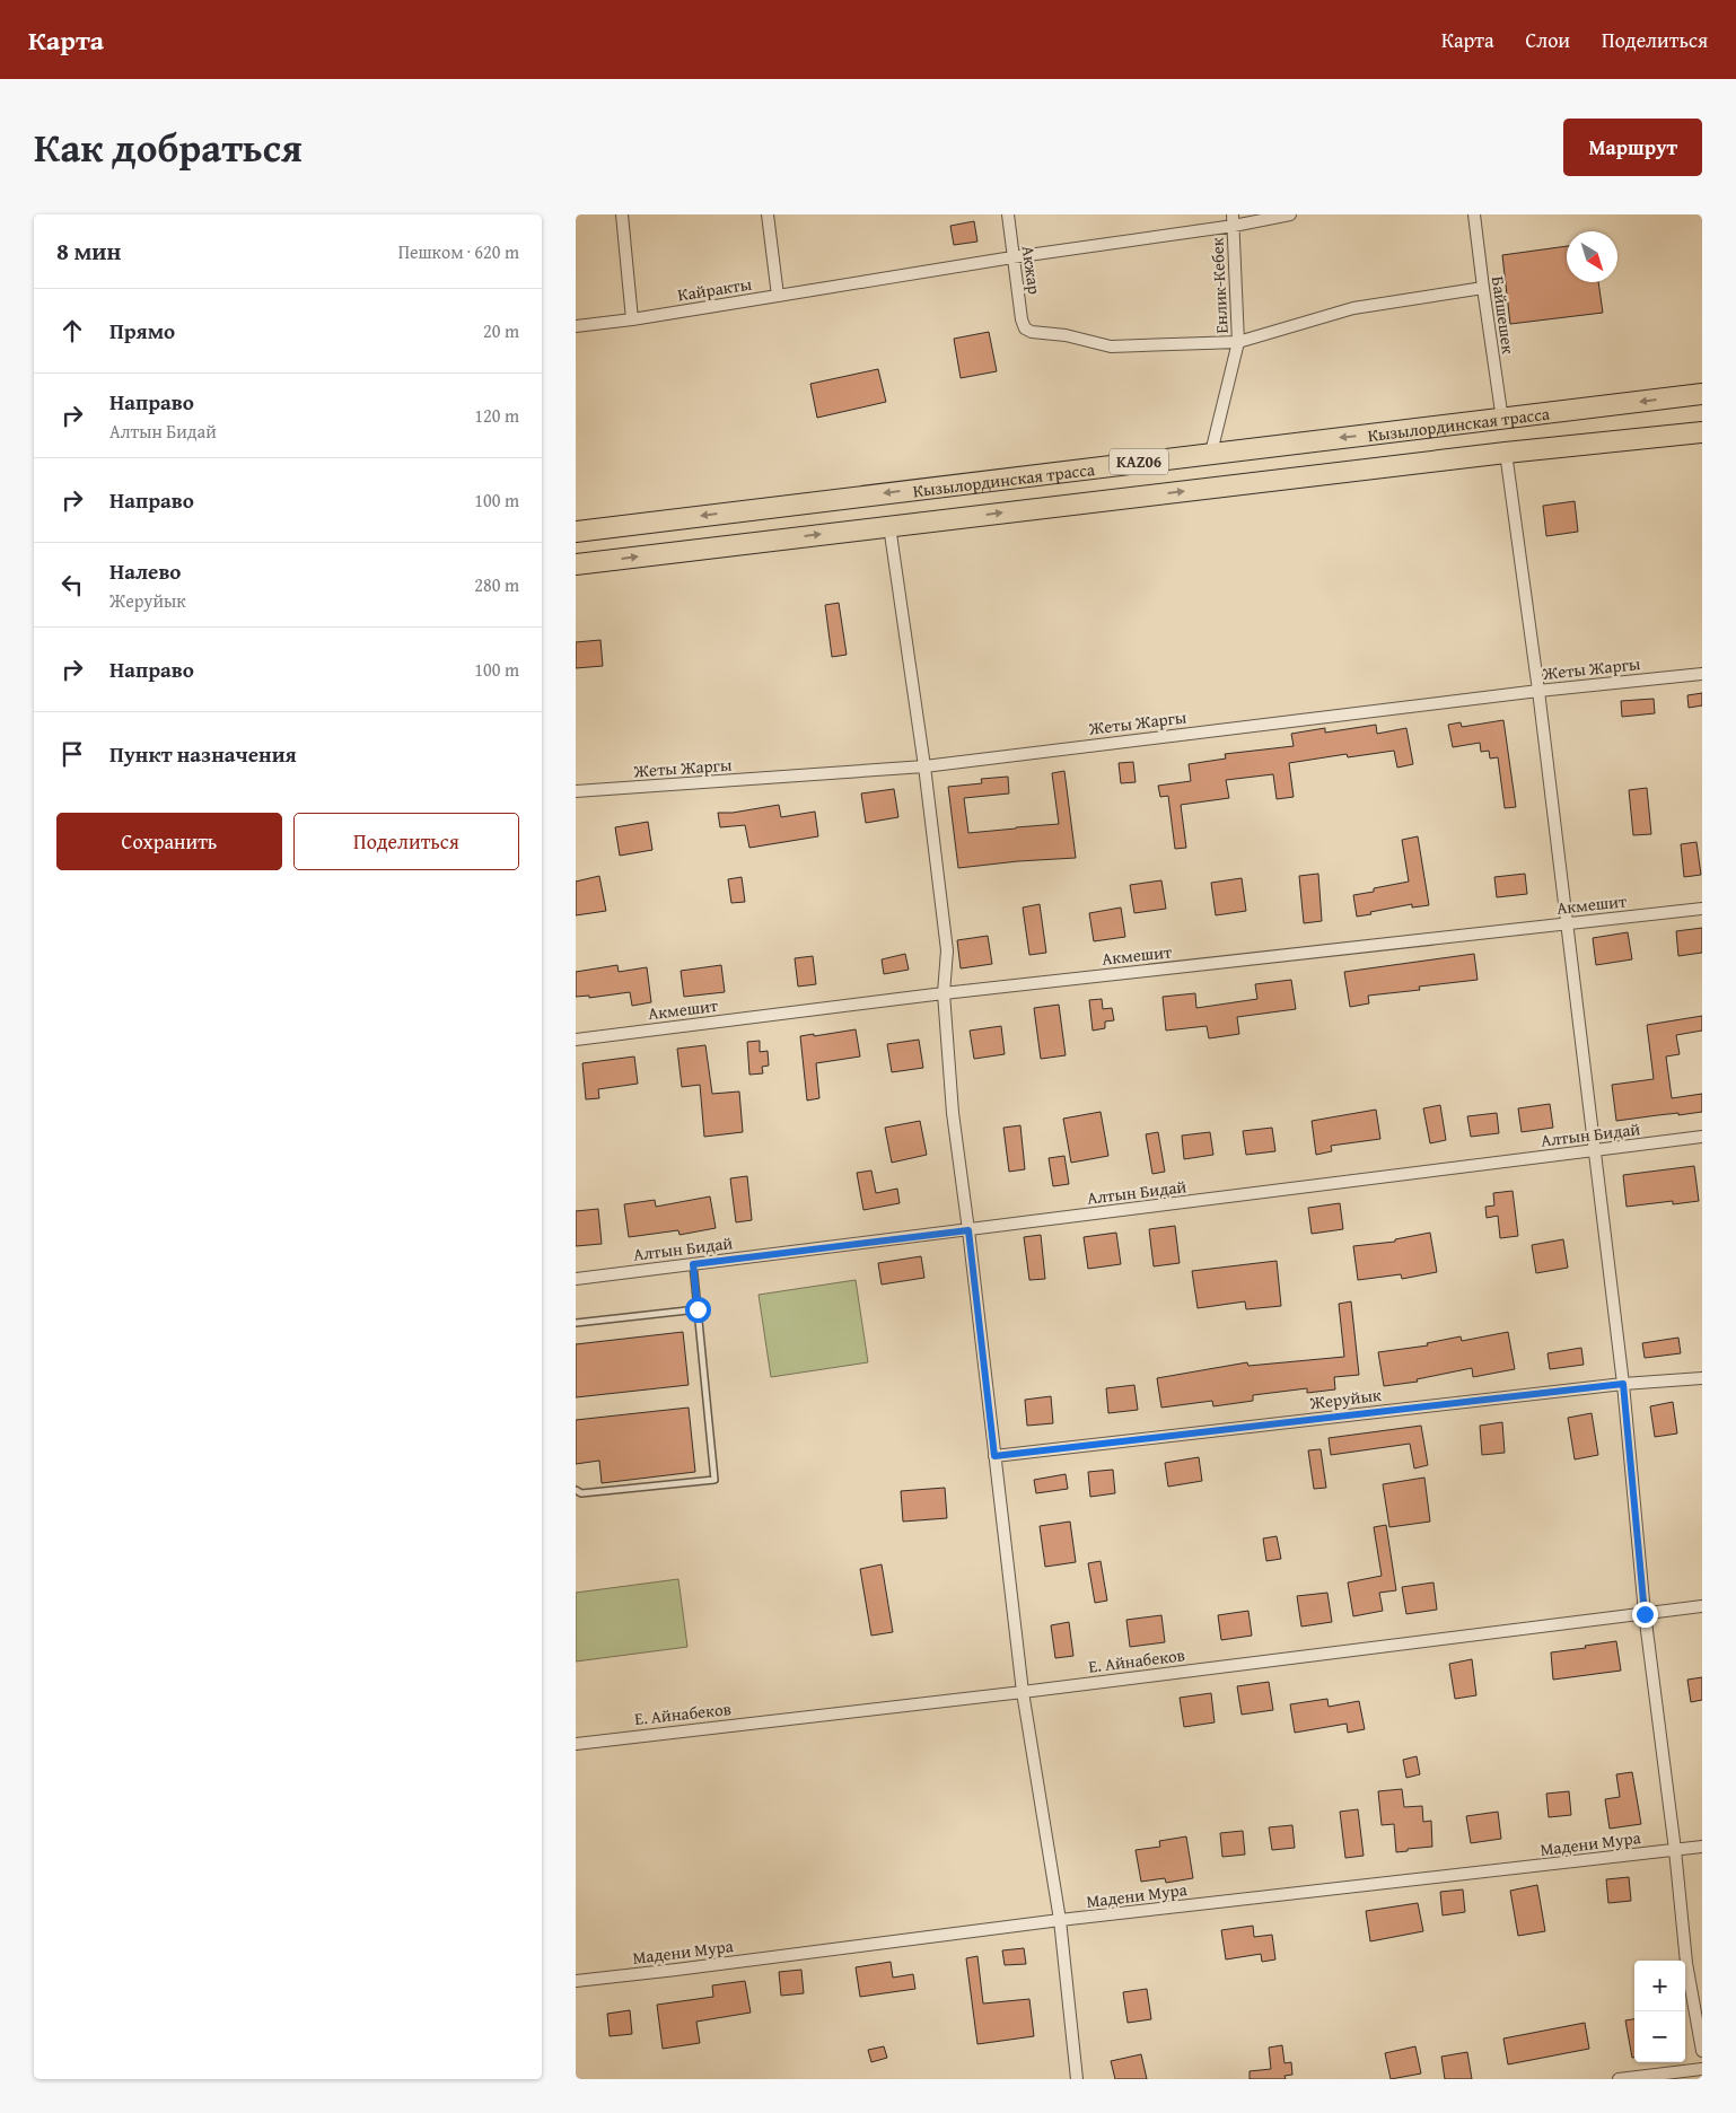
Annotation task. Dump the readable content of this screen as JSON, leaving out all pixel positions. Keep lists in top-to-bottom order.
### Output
{
  "streets": {
    "highway": ["Кызылординская трасса", "KАZ06"],
    "street": [
      "Акжар",
      "Енлик-Кебек",
      "Кайракты",
      "Байшешек",
      "Жеты Жаргы",
      "Акмешит",
      "Алтын Бидай",
      "Жеруйык",
      "Е. Айнабеков",
      "Мадени Мура"
    ]
  },
  "crossings": [
    ["Акжар", "Енлик-Кебек"],
    ["Енлик-Кебек", "Кызылординская трасса"],
    ["Байшешек", "Кызылординская трасса"]
  ],
  "north": "bottom right",
  "page": {
    "header": "Карта",
    "nav": ["Карта", "Слои", "Поделиться"],
    "title": "Как добраться",
    "buttons": [
      "Маршрут",
      ["Сохранить", "Поделиться"]
    ],
    "heading": ["8 мин", "Пешком · 620 m"],
    "list": [
      ["Прямо", "20 m"],
      ["Направо", "Алтын Бидай", "120 m"],
      ["Направо", "100 m"],
      ["Налево", "Жеруйык", "280 m"],
      ["Направо", "100 m"],
      "Пункт назначения"
    ],
    "map_buttons": ["+", "−"]
  }
}
